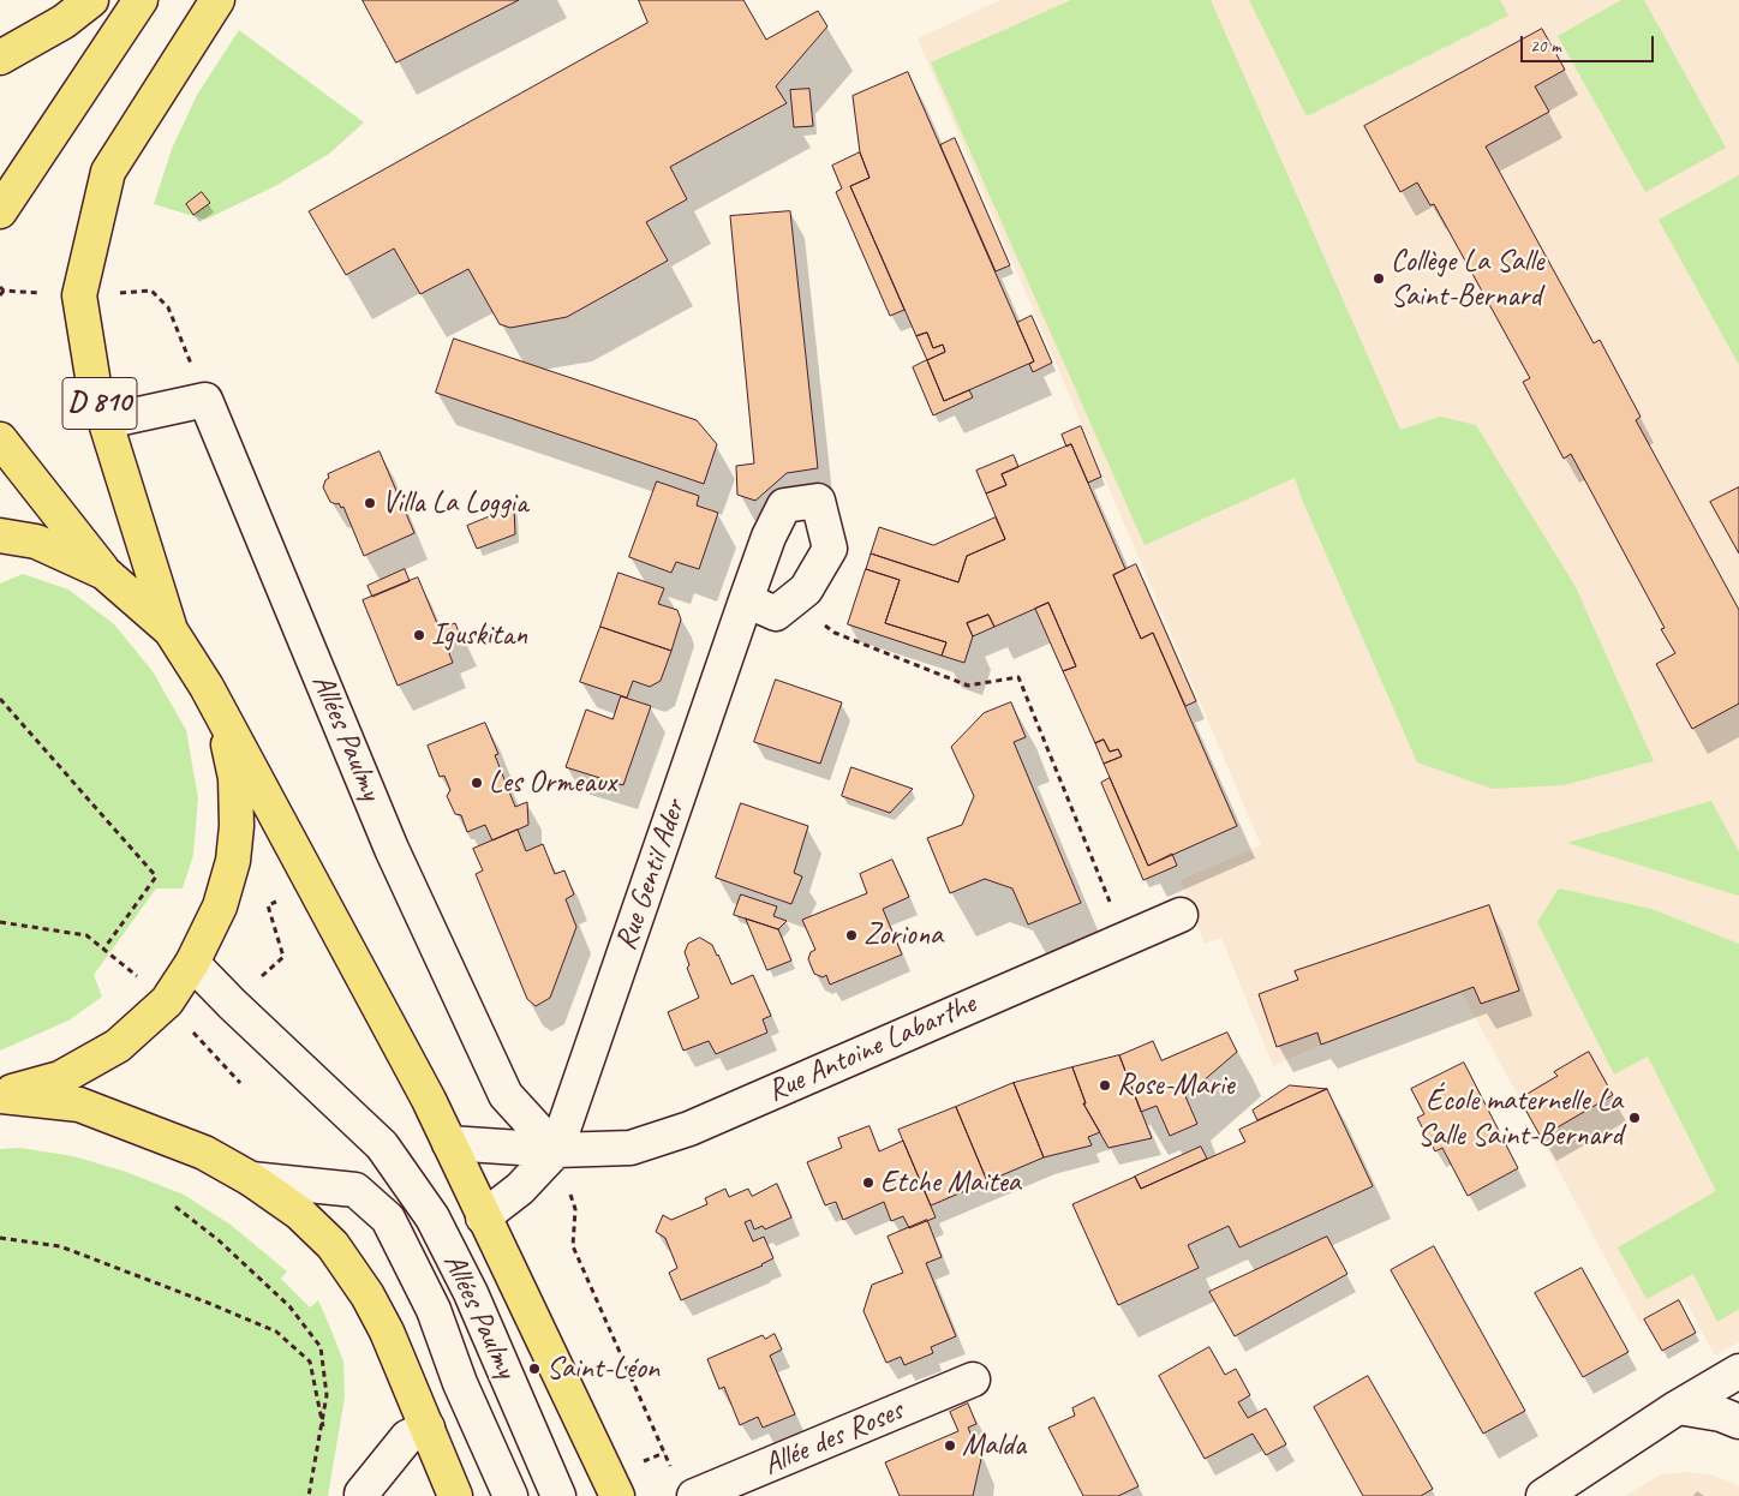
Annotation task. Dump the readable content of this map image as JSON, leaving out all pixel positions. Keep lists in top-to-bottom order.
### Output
{
  "streets": {
    "main road": ["D 810", "Allées Paulmy"],
    "street": ["Rue Gentil Ader", "Rue Antoine Labarthe", "Allée des Roses"]
  },
  "crossings": [
    ["Allées Paulmy", "Rue Gentil Ader"],
    ["Allées Paulmy", "Rue Antoine Labarthe"],
    ["Rue Gentil Ader", "Rue Antoine Labarthe"]
  ],
  "places": [
    "Collège La Salle Saint-Bernard",
    "Villa La Loggia",
    "Iguskitan",
    "Les Ormeaux",
    "Zoriona",
    "Rose-Marie",
    "École maternelle La Salle Saint-Bernard",
    "Etche Maitea",
    "Saint-Léon",
    "Malda"
  ],
  "scale_bar": "20 m"
}
